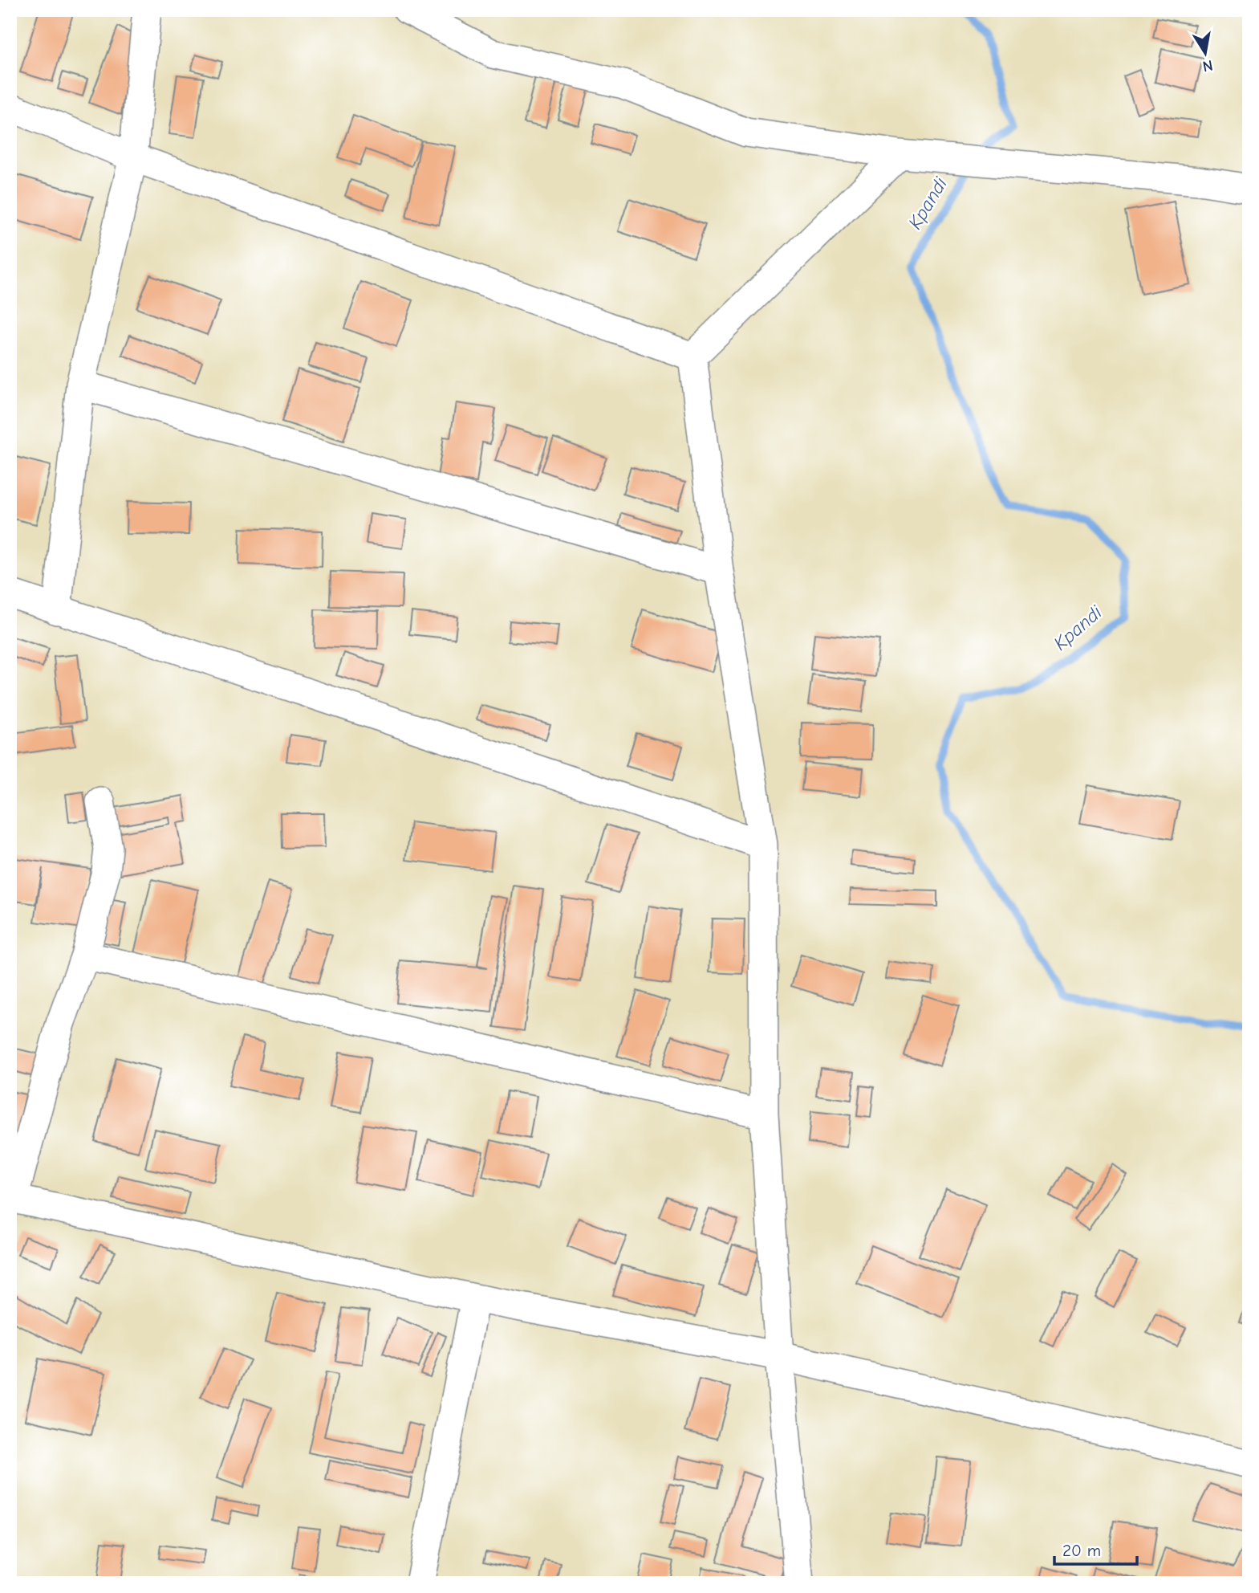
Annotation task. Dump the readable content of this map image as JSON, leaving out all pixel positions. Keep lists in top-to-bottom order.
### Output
{
  "water": ["Kpandi"],
  "scale_bar": "20 m",
  "north": "bottom"
}
